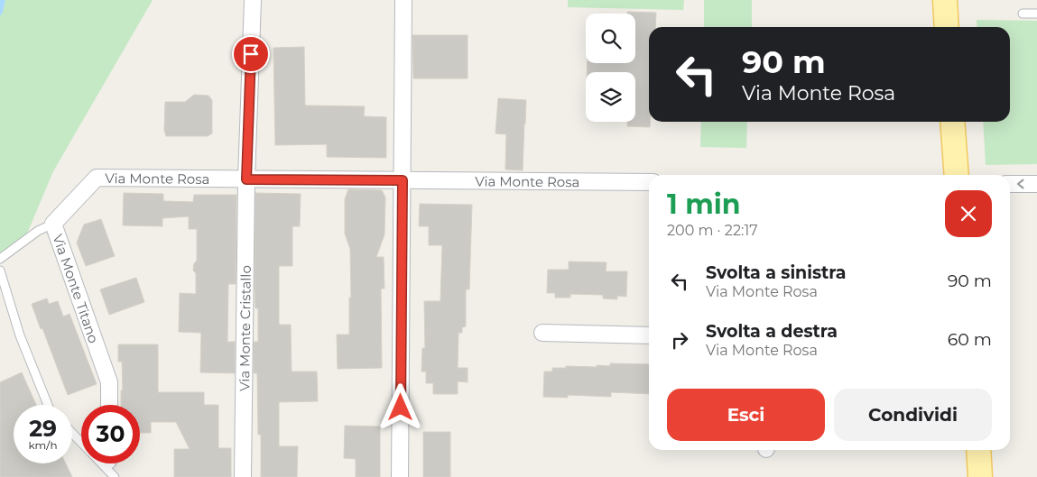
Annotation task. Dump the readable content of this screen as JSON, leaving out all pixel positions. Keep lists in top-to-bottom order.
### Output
{
  "streets": {
    "street": ["Via Monte Rosa", "Via Monte Titano", "Via Monte Cristallo"]
  },
  "crossings": [
    ["Via Monte Rosa", "Via Monte Titano"],
    ["Via Monte Rosa", "Via Monte Cristallo"]
  ],
  "page": {
    "turn": ["90 m", "Via Monte Rosa"],
    "heading": ["1 min", "200 m · 22:17"],
    "list": [
      {
        "name": "Svolta a sinistra",
        "note": "Via Monte Rosa",
        "value": "90 m"
      },
      {
        "name": "Svolta a destra",
        "note": "Via Monte Rosa",
        "value": "60 m"
      }
    ],
    "buttons": ["Esci", "Condividi"],
    "speed": "29 km/h",
    "limit": "30"
  }
}
